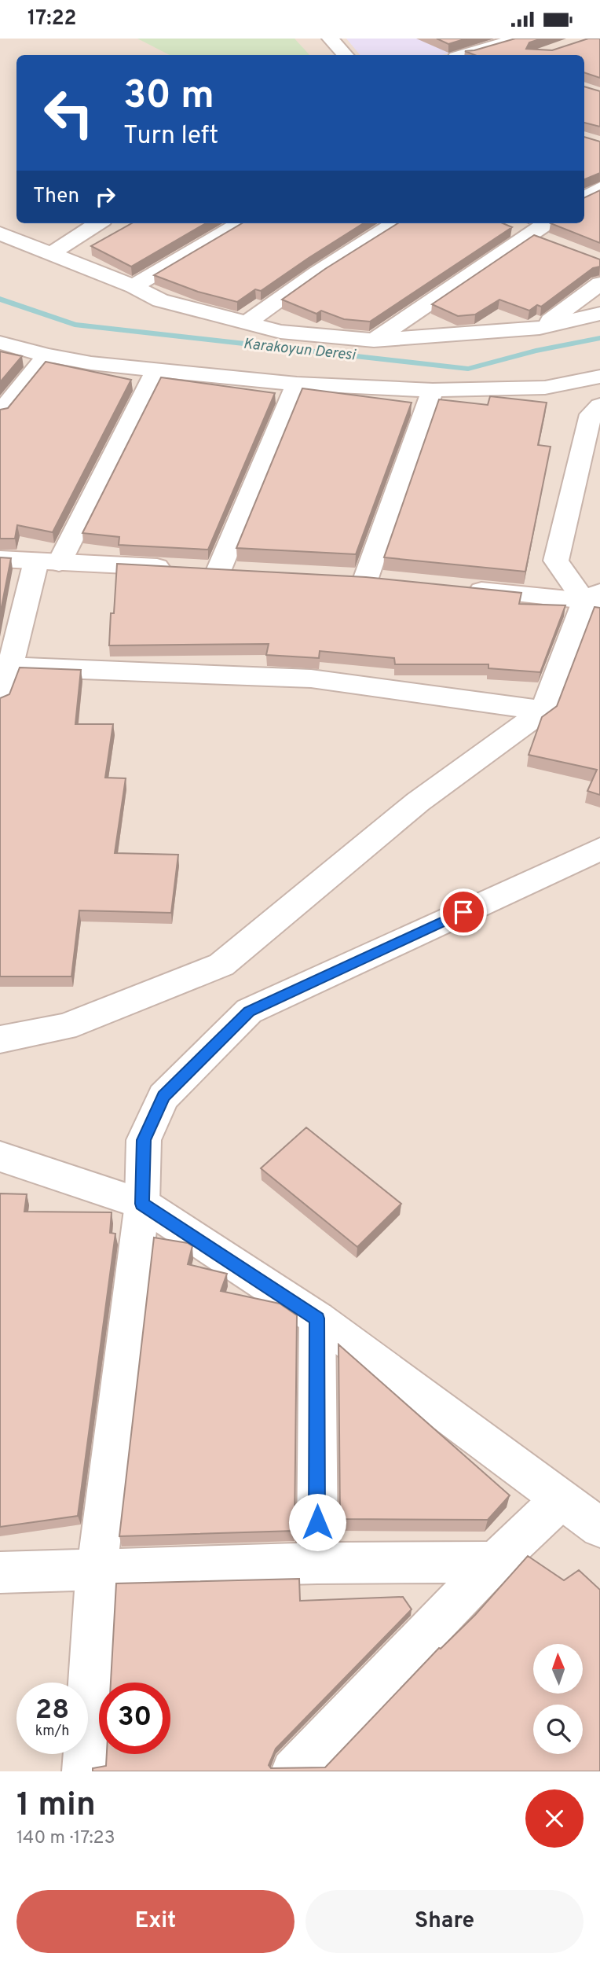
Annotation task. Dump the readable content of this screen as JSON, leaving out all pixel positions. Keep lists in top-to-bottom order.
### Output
{
  "water": ["Karakoyun Deresi"],
  "north": "top",
  "page": {
    "status": "17:22",
    "turn": ["30 m", "Turn left"],
    "then": "Then",
    "speed": "28 km/h",
    "limit": "30",
    "heading": ["1 min", "140 m · 17:23"],
    "buttons": ["Exit", "Share"]
  }
}
